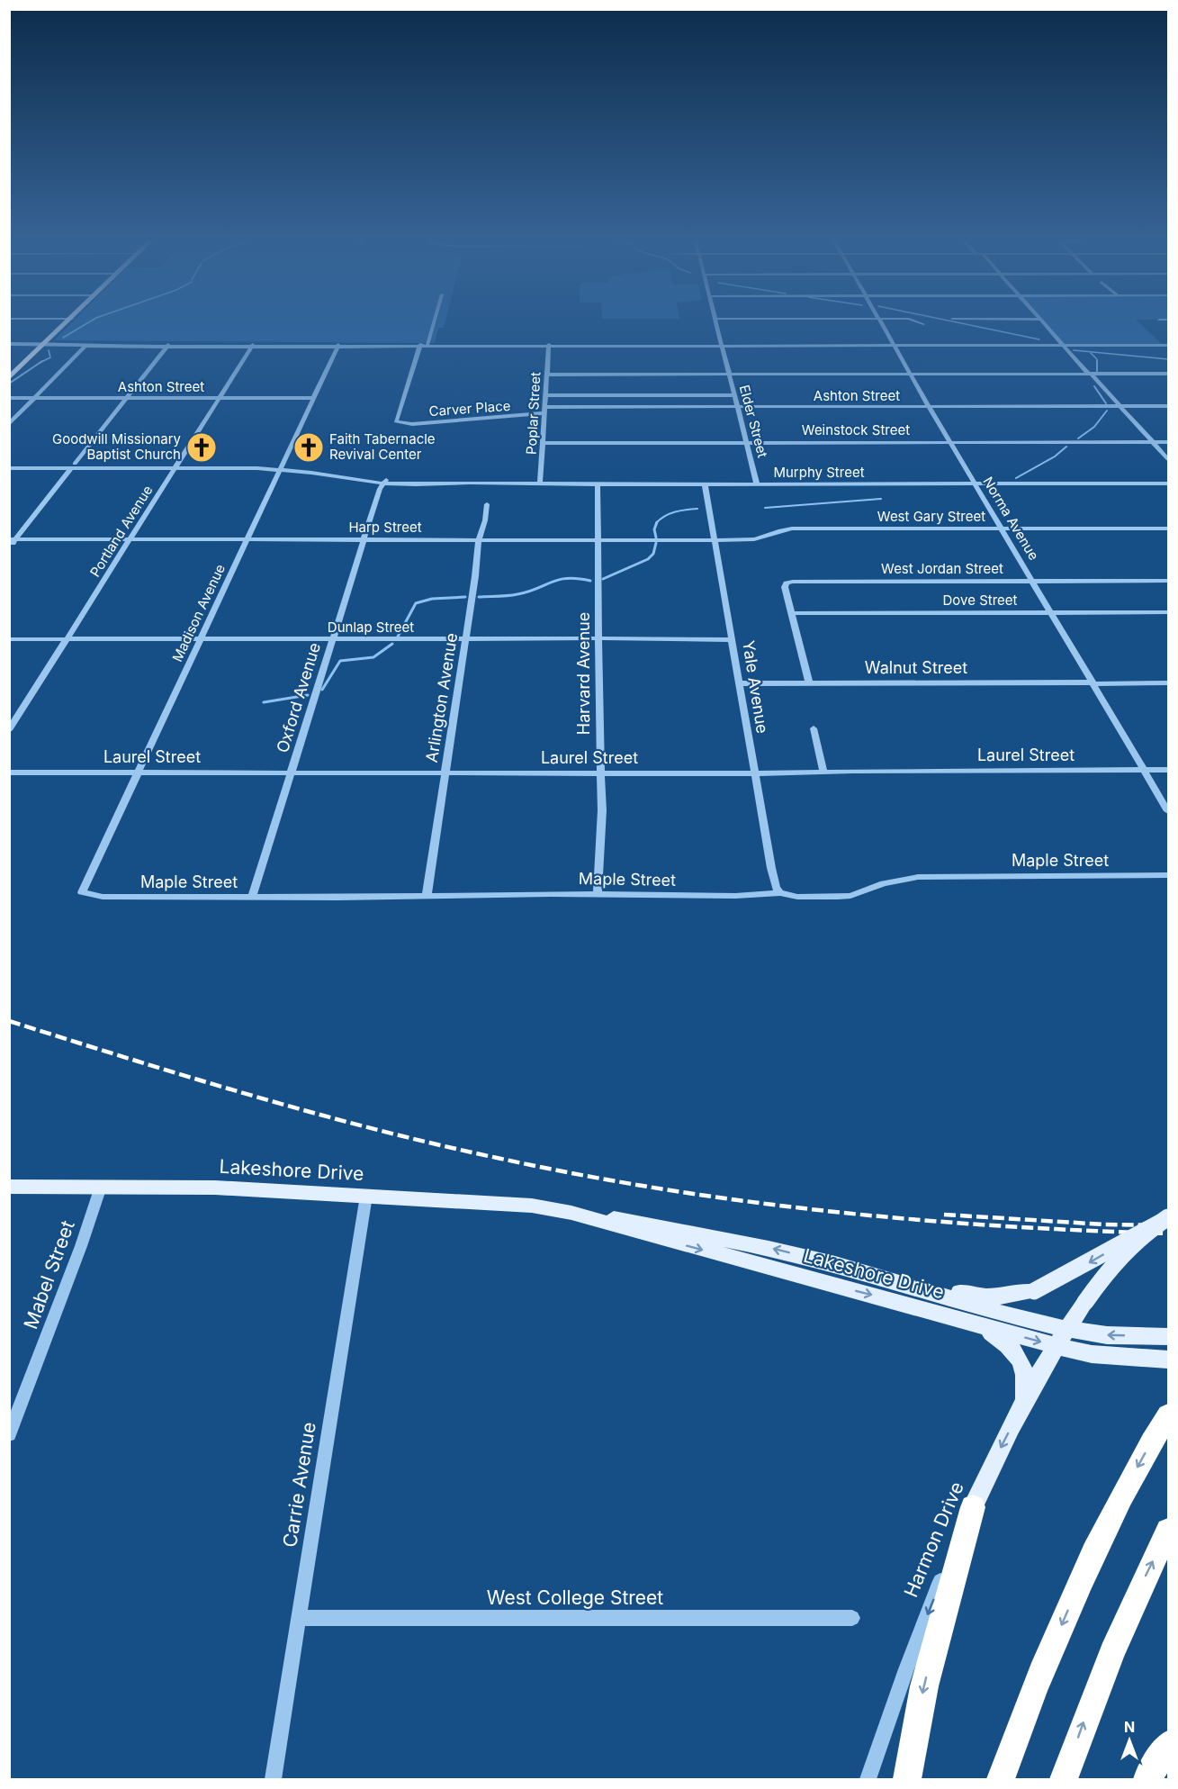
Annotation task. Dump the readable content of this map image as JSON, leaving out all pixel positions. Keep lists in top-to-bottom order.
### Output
{
  "streets": {
    "main road": ["Lakeshore Drive", "Harmon Drive"],
    "street": [
      "Ashton Street",
      "Carver Place",
      "Poplar Street",
      "Elder Street",
      "Weinstock Street",
      "Murphy Street",
      "West Gary Street",
      "Norma Avenue",
      "Harp Street",
      "Portland Avenue",
      "West Jordan Street",
      "Dove Street",
      "Madison Avenue",
      "Dunlap Street",
      "Walnut Street",
      "Harvard Avenue",
      "Yale Avenue",
      "Oxford Avenue",
      "Arlington Avenue",
      "Laurel Street",
      "Maple Street",
      "Mabel Street",
      "Carrie Avenue",
      "West College Street"
    ]
  },
  "crossings": [
    ["Ashton Street", "Carver Place"],
    ["Ashton Street", "Poplar Street"],
    ["Ashton Street", "Elder Street"],
    ["Ashton Street", "Norma Avenue"],
    ["Ashton Street", "Portland Avenue"],
    ["Ashton Street", "Madison Avenue"],
    ["Carver Place", "Poplar Street"],
    ["Poplar Street", "Weinstock Street"],
    ["Poplar Street", "Murphy Street"],
    ["Elder Street", "Weinstock Street"],
    ["Elder Street", "Murphy Street"],
    ["Weinstock Street", "Norma Avenue"],
    ["Murphy Street", "Norma Avenue"],
    ["Murphy Street", "Portland Avenue"],
    ["Murphy Street", "Madison Avenue"],
    ["Murphy Street", "Harvard Avenue"],
    ["Murphy Street", "Yale Avenue"],
    ["Murphy Street", "Oxford Avenue"],
    ["West Gary Street", "Norma Avenue"],
    ["West Gary Street", "Harp Street"],
    ["Norma Avenue", "West Jordan Street"],
    ["Norma Avenue", "Dove Street"],
    ["Norma Avenue", "Walnut Street"],
    ["Norma Avenue", "Laurel Street"],
    ["Harp Street", "Portland Avenue"],
    ["Harp Street", "Madison Avenue"],
    ["Harp Street", "Harvard Avenue"],
    ["Harp Street", "Yale Avenue"],
    ["Harp Street", "Oxford Avenue"],
    ["Harp Street", "Arlington Avenue"],
    ["Portland Avenue", "Dunlap Street"],
    ["West Jordan Street", "Dove Street"],
    ["Madison Avenue", "Dunlap Street"],
    ["Madison Avenue", "Laurel Street"],
    ["Madison Avenue", "Maple Street"],
    ["Dunlap Street", "Harvard Avenue"],
    ["Dunlap Street", "Yale Avenue"],
    ["Dunlap Street", "Oxford Avenue"],
    ["Dunlap Street", "Arlington Avenue"],
    ["Walnut Street", "Yale Avenue"],
    ["Harvard Avenue", "Laurel Street"],
    ["Harvard Avenue", "Maple Street"],
    ["Yale Avenue", "Laurel Street"],
    ["Yale Avenue", "Maple Street"],
    ["Oxford Avenue", "Laurel Street"],
    ["Oxford Avenue", "Maple Street"],
    ["Arlington Avenue", "Laurel Street"],
    ["Arlington Avenue", "Maple Street"],
    ["Lakeshore Drive", "Mabel Street"],
    ["Lakeshore Drive", "Carrie Avenue"],
    ["Lakeshore Drive", "Harmon Drive"],
    ["Carrie Avenue", "West College Street"]
  ],
  "one_way": ["Harmon Drive"],
  "places": {
    "church": ["Goodwill Missionary Baptist Church", "Faith Tabernacle Revival Center"]
  },
  "north": "top"
}
